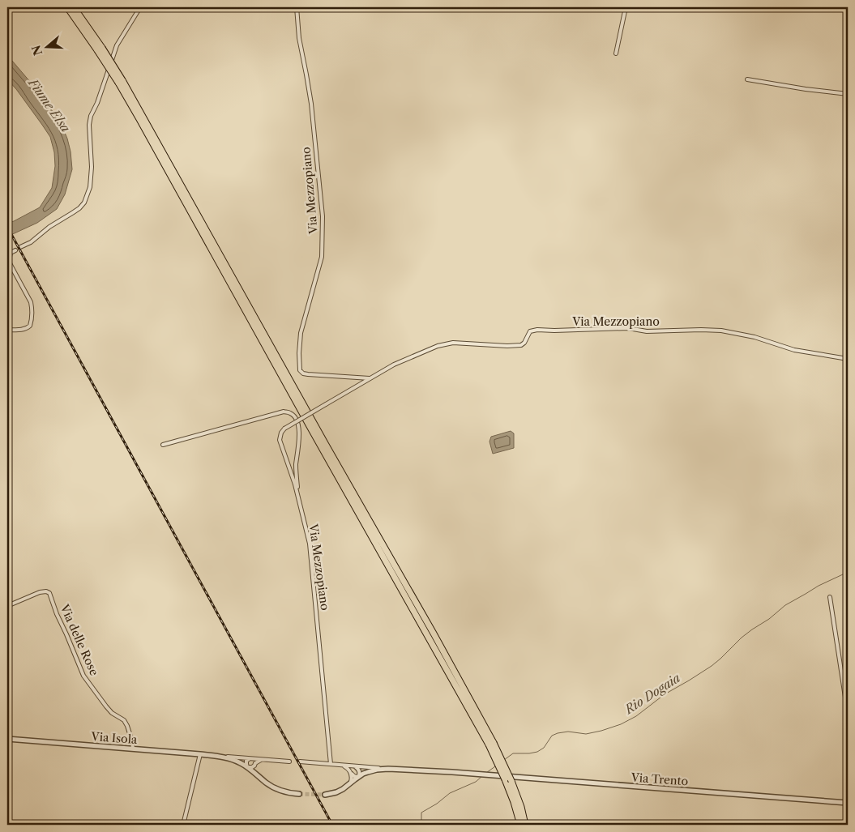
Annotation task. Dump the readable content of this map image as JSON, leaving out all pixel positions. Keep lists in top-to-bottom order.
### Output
{
  "streets": {
    "street": [
      "Via Mezzopiano",
      "Via delle Rose",
      "Via Isola",
      "Via Trento"
    ]
  },
  "crossings": [
    ["Via delle Rose", "Via Isola"]
  ],
  "water": ["Fiume Elsa", "Rio Dogaia"],
  "north": "left"
}
